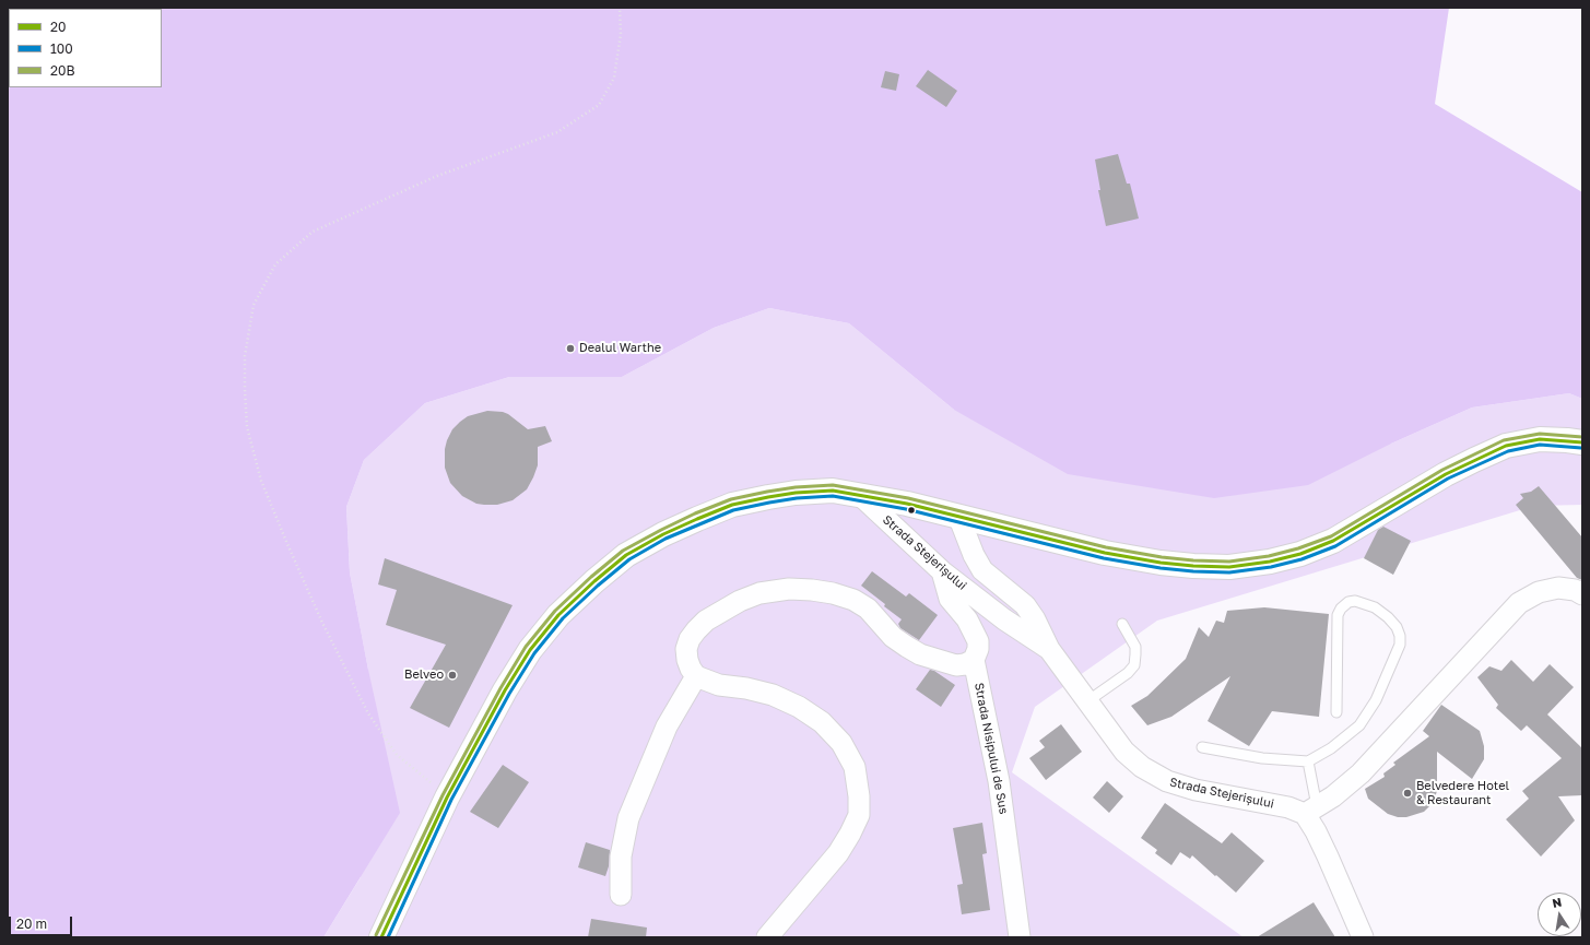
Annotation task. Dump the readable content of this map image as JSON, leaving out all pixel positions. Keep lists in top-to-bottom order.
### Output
{
  "streets": {
    "street": ["Strada Stejerișului", "Strada Nisipului de Sus"]
  },
  "crossings": [
    ["Strada Stejerișului", "Strada Nisipului de Sus"]
  ],
  "places": ["Dealul Warthe", "Belveo", "Belvedere Hotel & Restaurant"],
  "lines": ["transit line 20B", "transit line 20", "transit line 100"],
  "legend": ["20", "100", "20B"],
  "scale_bar": "20 m",
  "north": "top"
}
